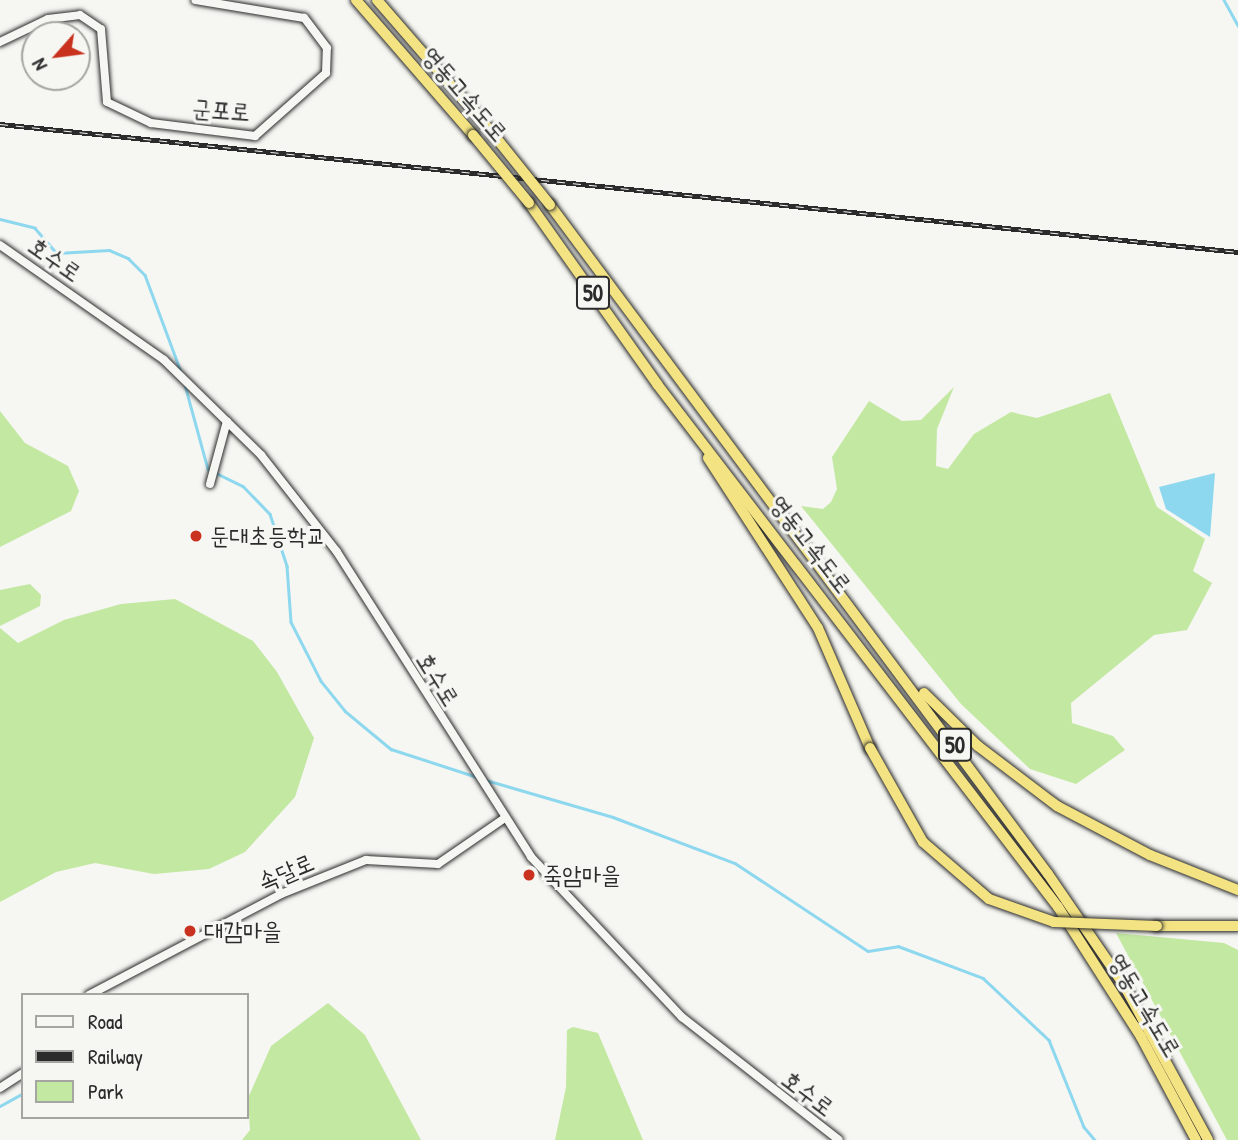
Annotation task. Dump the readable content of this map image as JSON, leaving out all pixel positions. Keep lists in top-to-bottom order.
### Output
{
  "streets": {
    "highway": ["영동고속도로", "50"],
    "street": ["군포로", "호수로", "속달로"]
  },
  "crossings": [
    ["호수로", "속달로"]
  ],
  "places": ["둔대초등학교", "죽암마을", "대감마을"],
  "legend": ["Road", "Railway", "Park"],
  "north": "bottom left"
}
